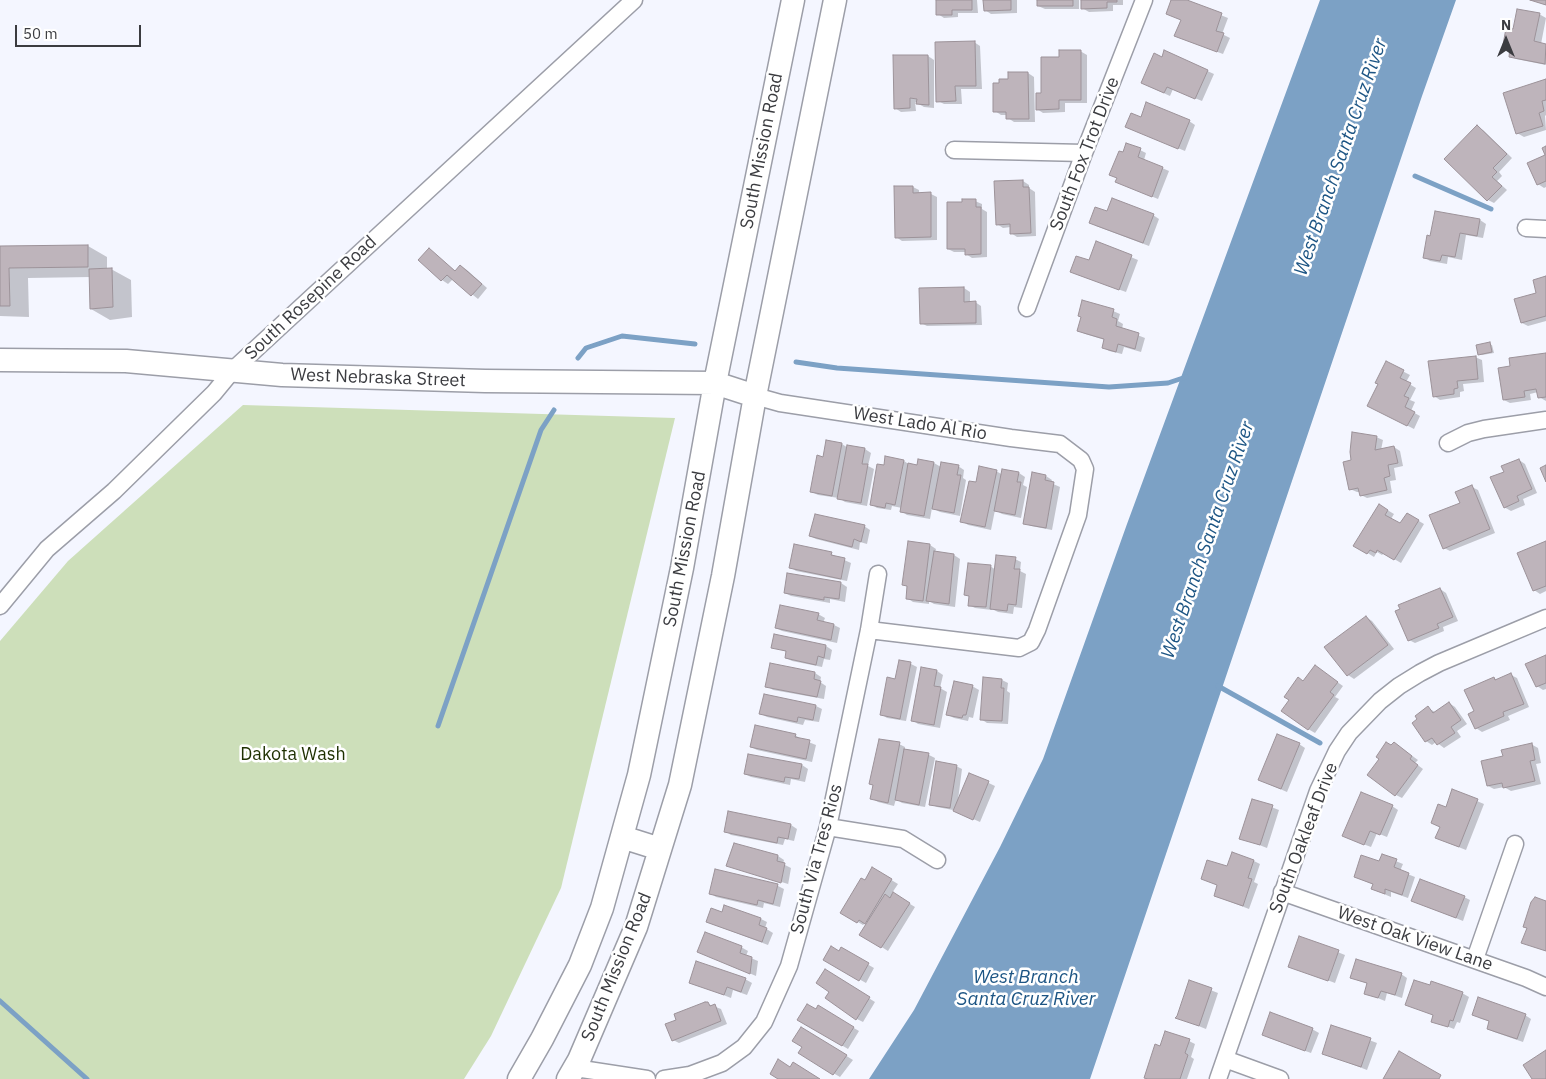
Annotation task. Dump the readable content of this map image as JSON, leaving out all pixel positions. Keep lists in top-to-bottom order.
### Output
{
  "streets": {
    "main road": ["South Mission Road", "West Nebraska Street"],
    "street": [
      "South Fox Trot Drive",
      "South Rosepine Road",
      "West Lado Al Rio",
      "South Oakleaf Drive",
      "South Via Tres Rios",
      "West Oak View Lane"
    ]
  },
  "crossings": [
    ["South Mission Road", "West Nebraska Street"],
    ["South Mission Road", "West Lado Al Rio"],
    ["South Rosepine Road", "West Nebraska Street"],
    ["West Nebraska Street", "West Lado Al Rio"],
    ["West Lado Al Rio", "South Via Tres Rios"],
    ["South Oakleaf Drive", "West Oak View Lane"]
  ],
  "water": ["West Branch Santa Cruz River"],
  "parks": ["Dakota Wash"],
  "scale_bar": "50 m",
  "north": "top"
}
